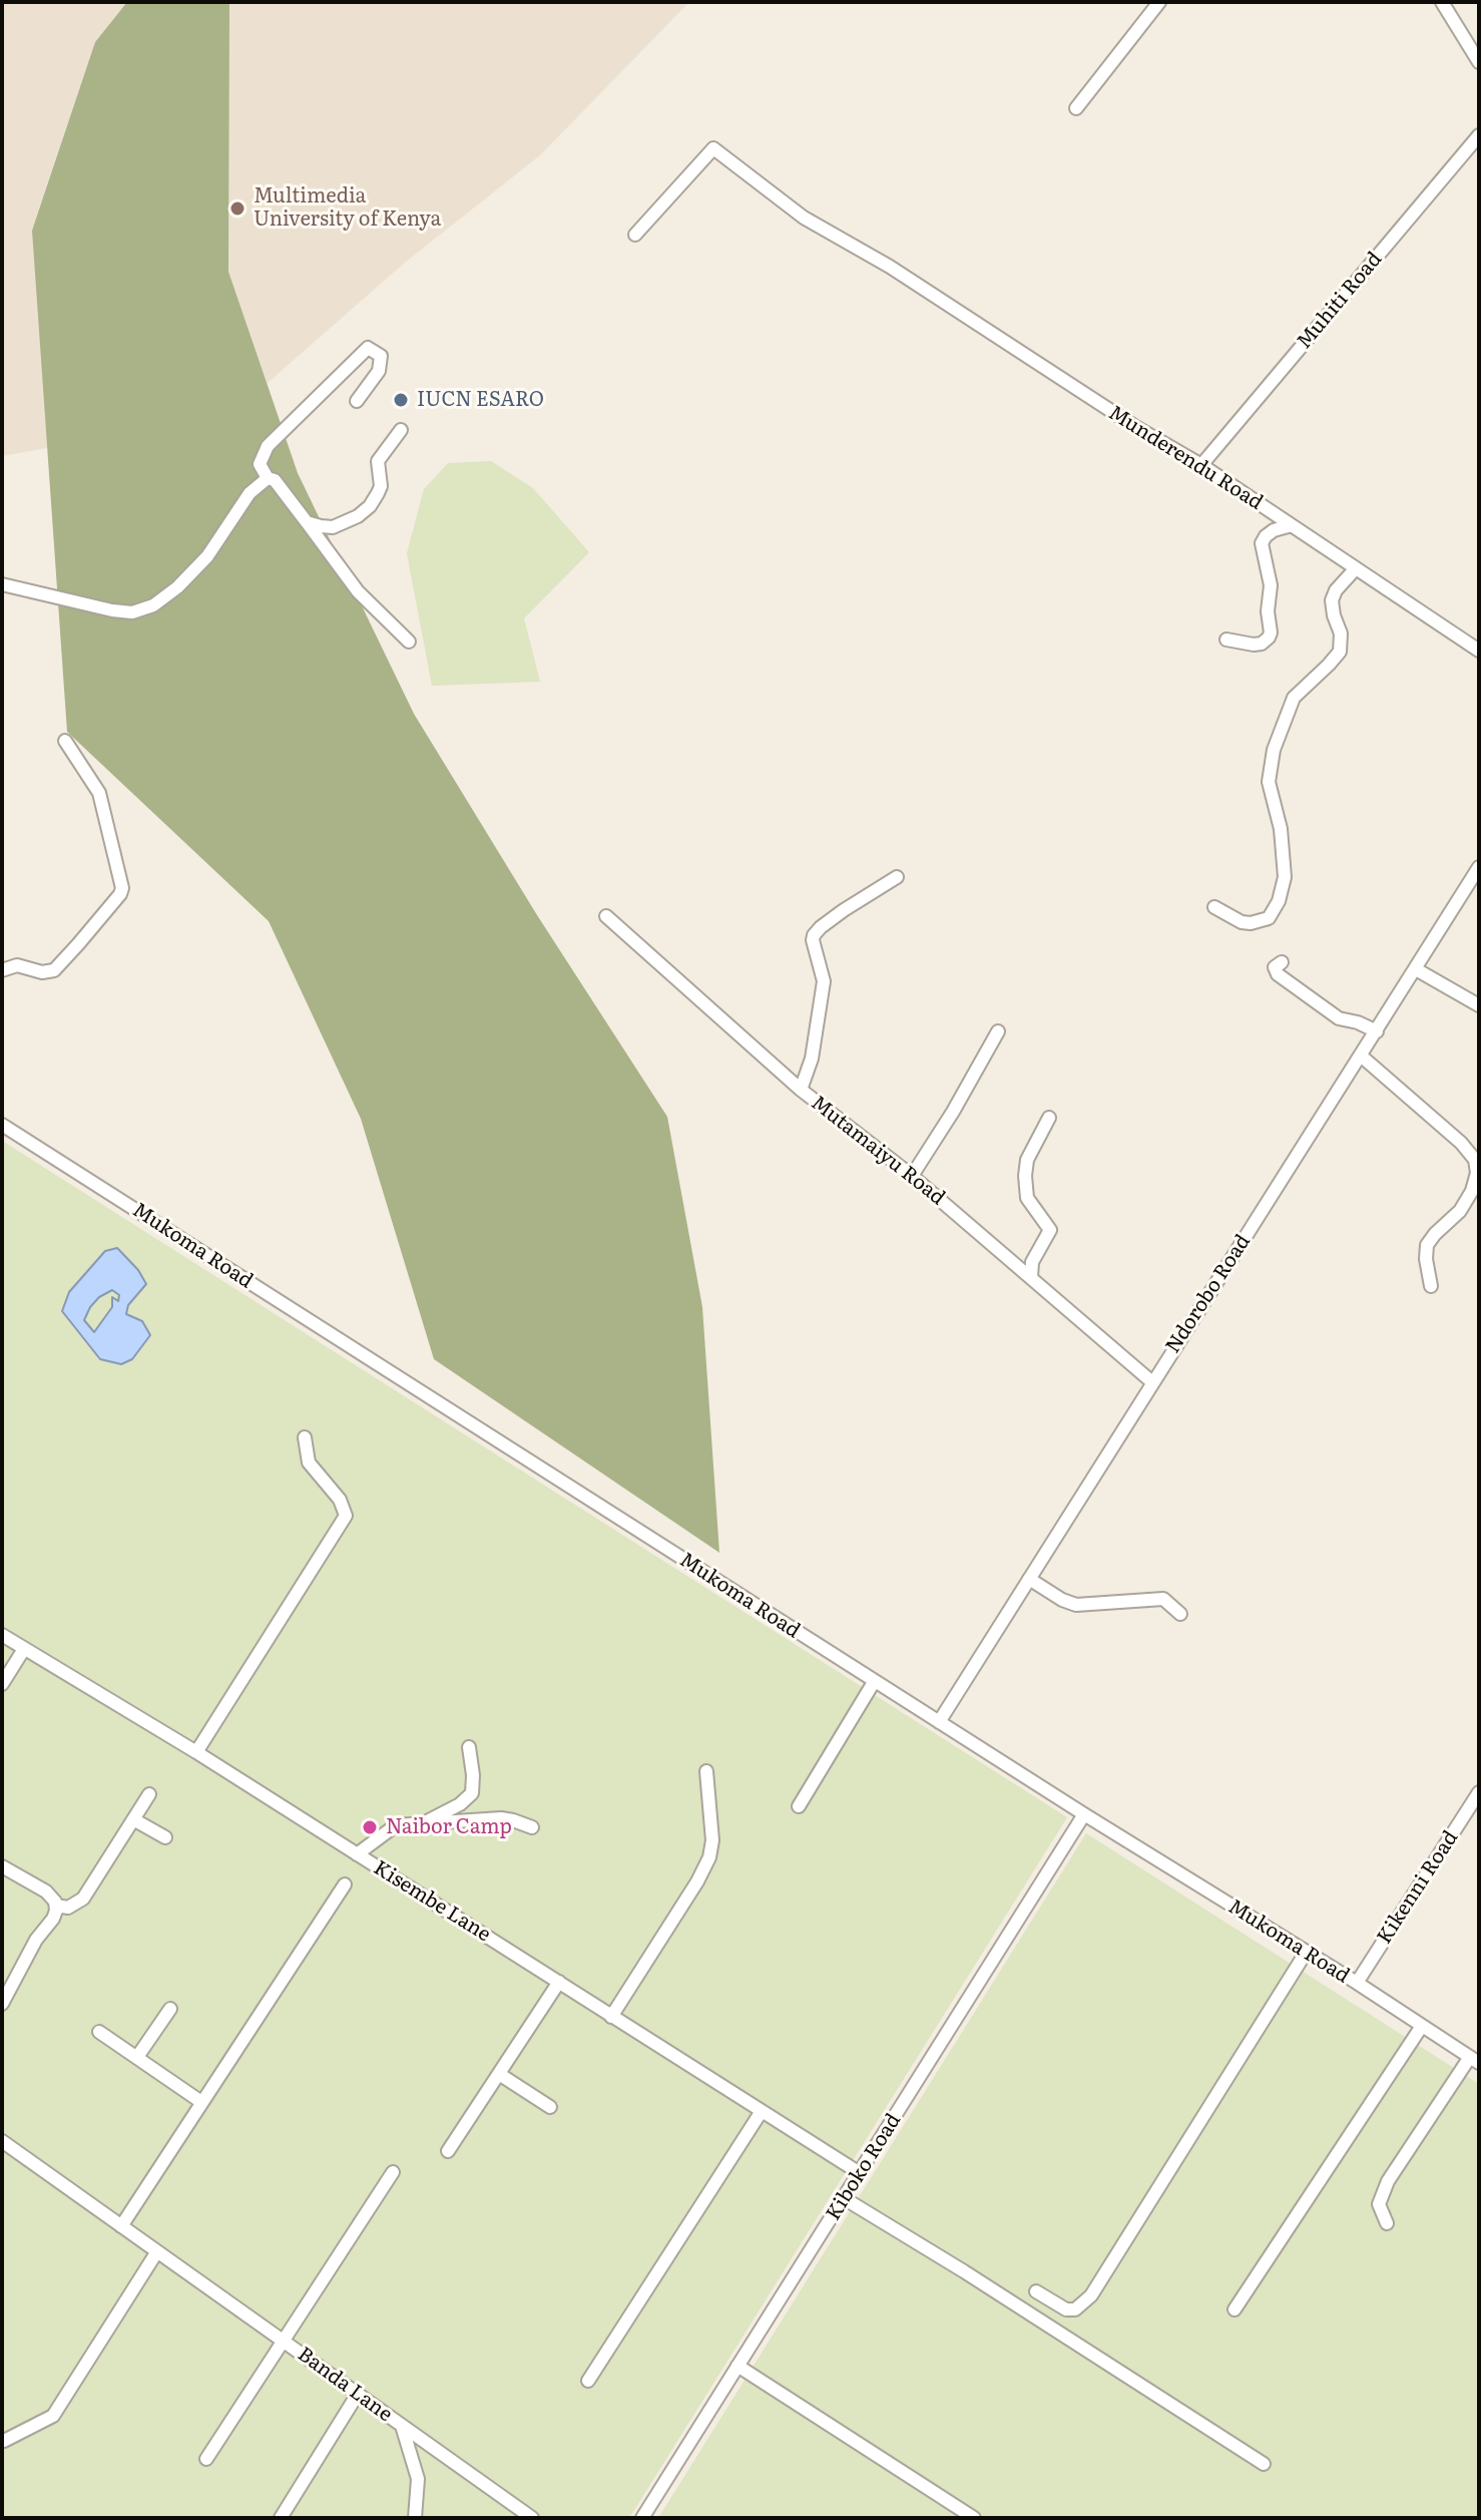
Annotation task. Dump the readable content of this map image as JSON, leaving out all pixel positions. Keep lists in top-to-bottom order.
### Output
{
  "streets": {
    "street": [
      "Muhiti Road",
      "Munderendu Road",
      "Mutamaiyu Road",
      "Mukoma Road",
      "Ndorobo Road",
      "Kikenni Road",
      "Kisembe Lane",
      "Kiboko Road",
      "Banda Lane"
    ]
  },
  "crossings": [
    ["Muhiti Road", "Munderendu Road"],
    ["Mutamaiyu Road", "Ndorobo Road"],
    ["Mukoma Road", "Ndorobo Road"],
    ["Mukoma Road", "Kikenni Road"],
    ["Mukoma Road", "Kiboko Road"],
    ["Kisembe Lane", "Kiboko Road"]
  ],
  "places": ["Multimedia University of Kenya", "IUCN ESARO", "Naibor Camp"]
}
